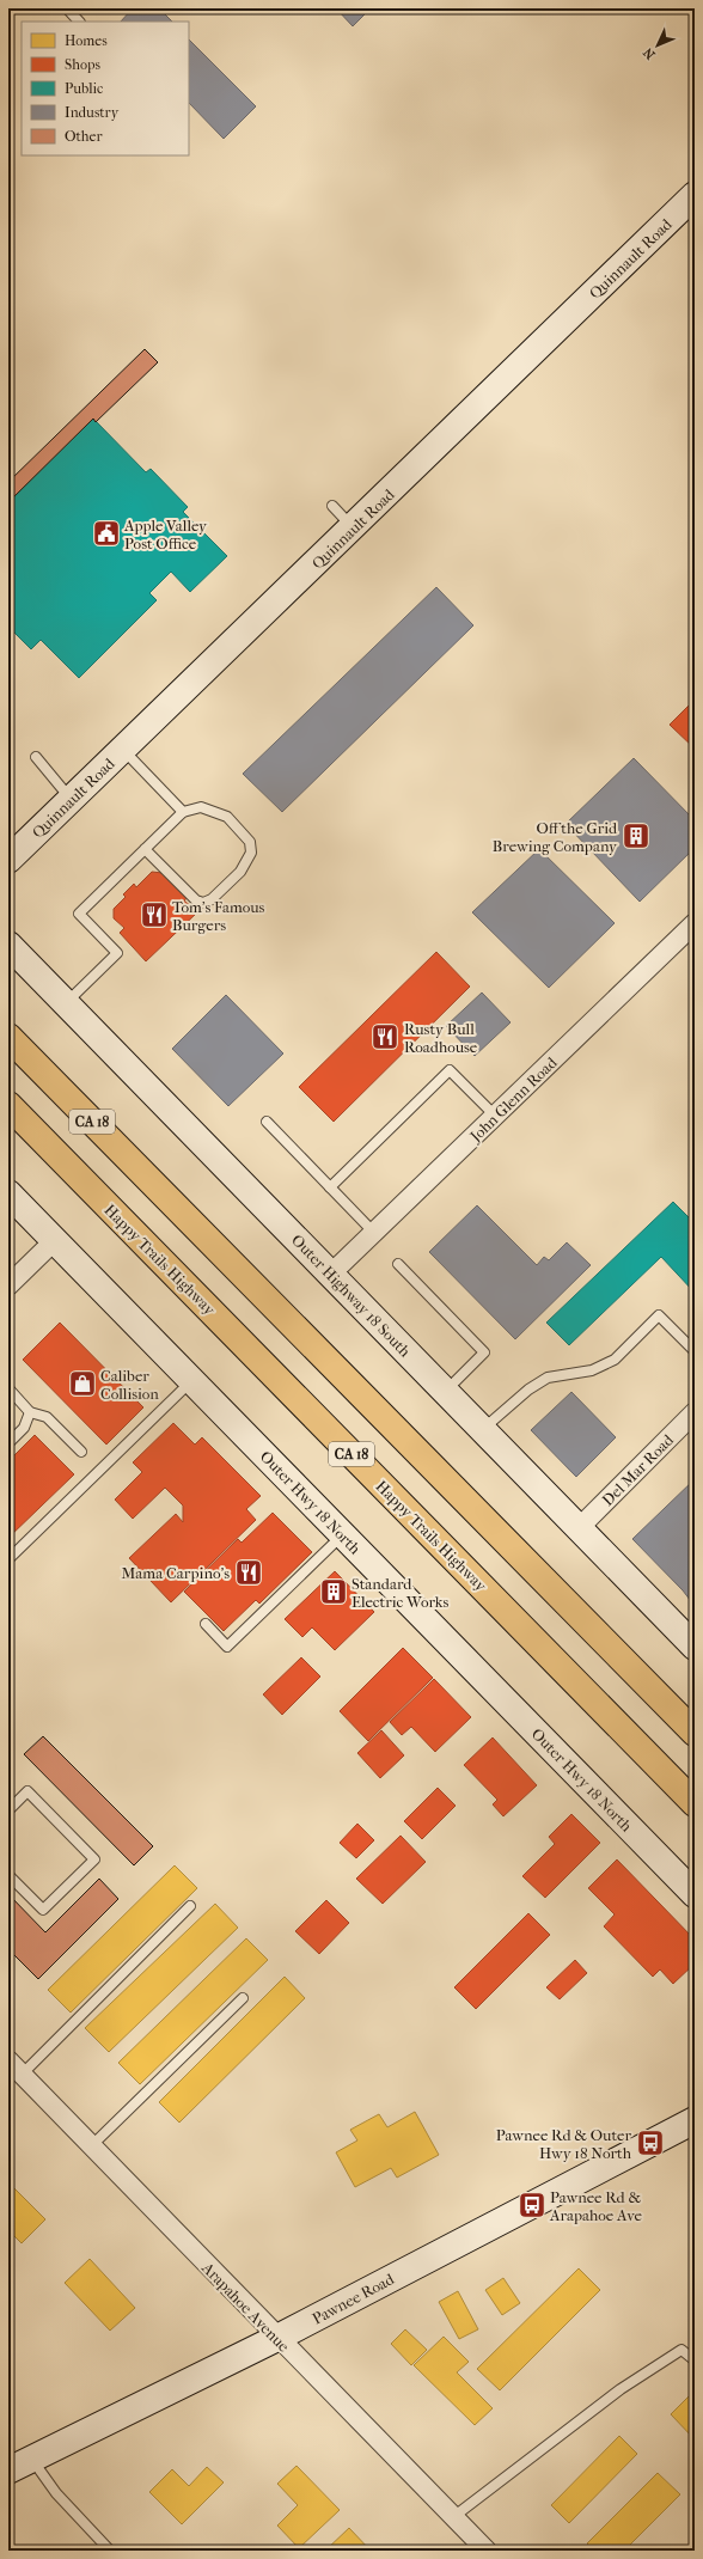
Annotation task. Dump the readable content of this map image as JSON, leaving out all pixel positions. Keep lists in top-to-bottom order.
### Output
{
  "streets": {
    "main road": ["CA 18", "Happy Trails Highway"],
    "street": [
      "Quinnault Road",
      "John Glenn Road",
      "Outer Highway 18 South",
      "Del Mar Road",
      "Outer Hwy 18 North",
      "Pawnee Road",
      "Arapahoe Avenue"
    ]
  },
  "crossings": [
    ["John Glenn Road", "Outer Highway 18 South"],
    ["Outer Highway 18 South", "Del Mar Road"],
    ["Pawnee Road", "Arapahoe Avenue"]
  ],
  "places": {
    "public building": ["Apple Valley Post Office"],
    "building": ["Off the Grid Brewing Company", "Standard Electric Works"],
    "restaurant": ["Tom's Famous Burgers", "Rusty Bull Roadhouse", "Mama Carpino's"],
    "shop": ["Caliber Collision"],
    "bus stop": ["Pawnee Rd & Outer Hwy 18 North", "Pawnee Rd & Arapahoe Ave"]
  },
  "legend": [
    "Homes",
    "Shops",
    "Public",
    "Industry",
    "Other"
  ],
  "north": "bottom left"
}
